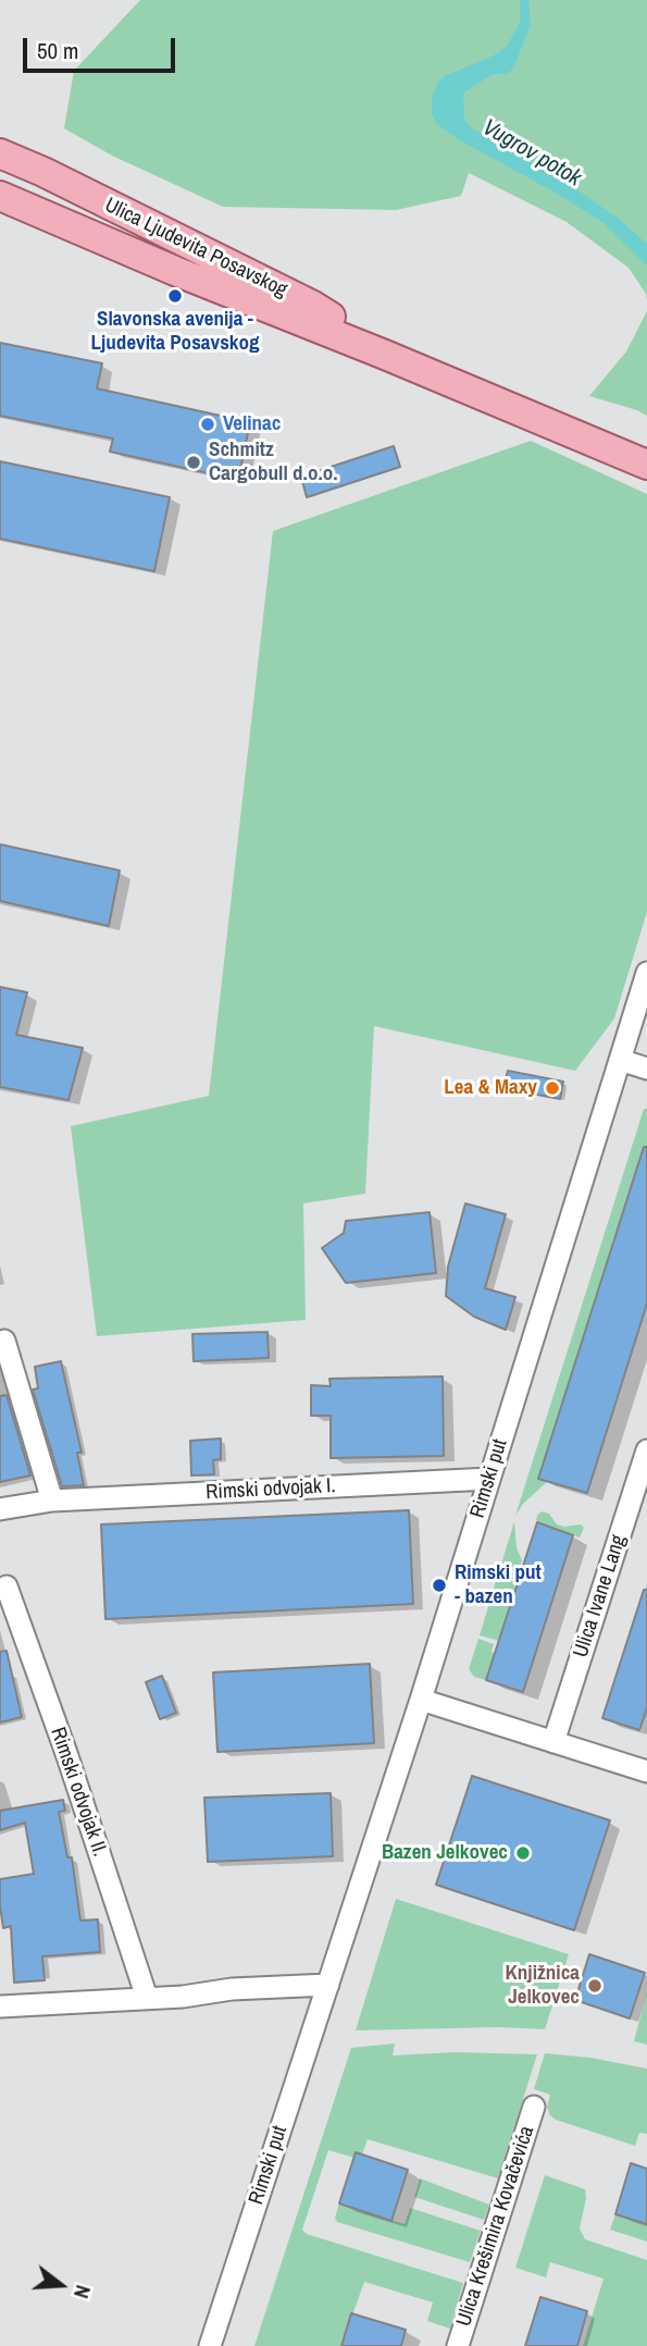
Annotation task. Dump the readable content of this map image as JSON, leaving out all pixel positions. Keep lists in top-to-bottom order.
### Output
{
  "streets": {
    "main road": ["Ulica Ljudevita Posavskog"],
    "street": [
      "Rimski put",
      "Rimski odvojak I.",
      "Ulica Ivane Lang",
      "Rimski odvojak II.",
      "Ulica Krešimira Kovačevića"
    ]
  },
  "crossings": [
    ["Rimski put", "Rimski odvojak I."]
  ],
  "water": ["Vugrov potok"],
  "places": [
    "Slavonska avenija - Ljudevita Posavskog",
    "Velinac",
    "Schmitz Cargobull d.o.o.",
    "Lea & Maxy",
    "Rimski put - bazen",
    "Bazen Jelkovec",
    "Knjižnica Jelkovec"
  ],
  "scale_bar": "50 m",
  "north": "right"
}
